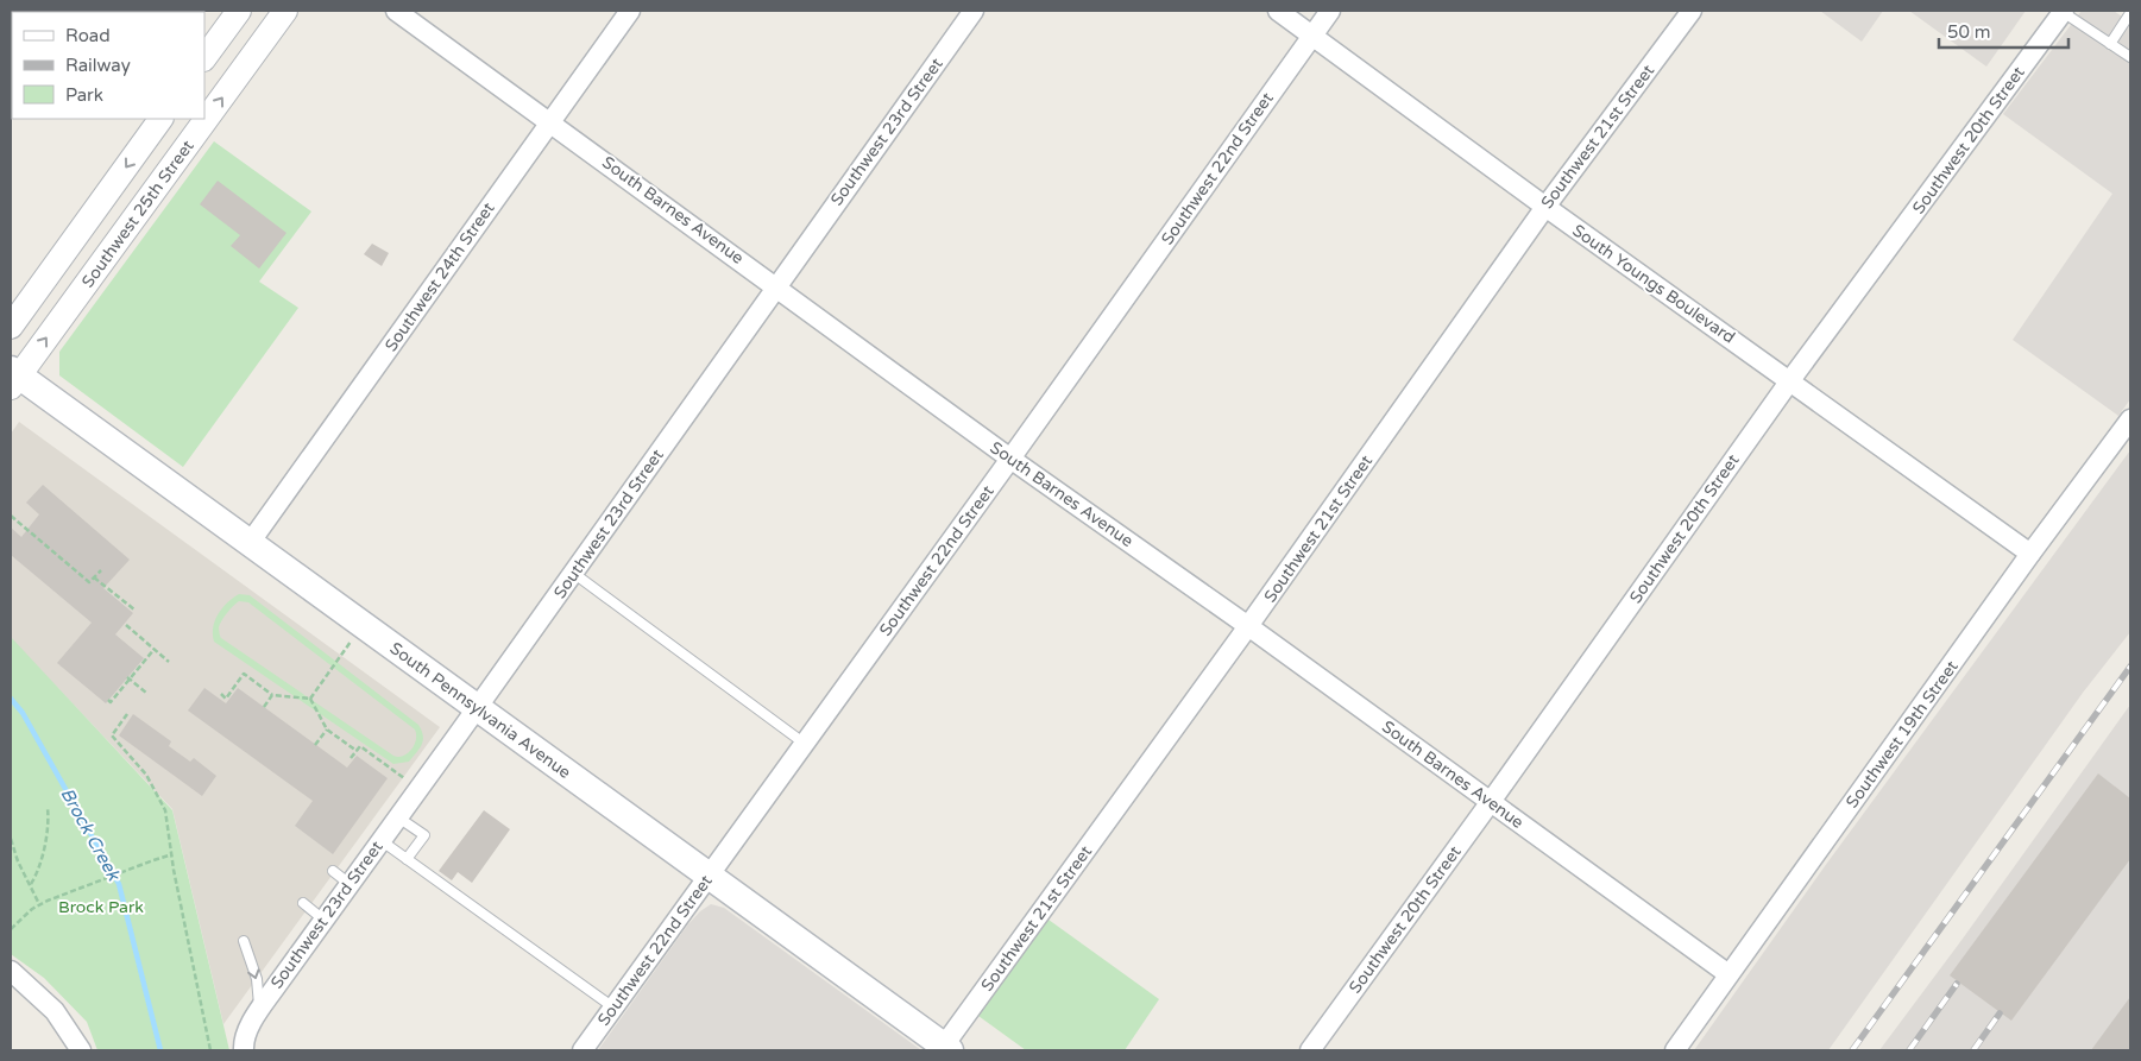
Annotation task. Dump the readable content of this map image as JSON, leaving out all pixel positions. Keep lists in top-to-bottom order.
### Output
{
  "streets": {
    "main road": ["South Pennsylvania Avenue"],
    "street": [
      "Southwest 23rd Street",
      "Southwest 21st Street",
      "Southwest 20th Street",
      "Southwest 22nd Street",
      "South Barnes Avenue",
      "Southwest 25th Street",
      "Southwest 24th Street",
      "South Youngs Boulevard",
      "Southwest 19th Street"
    ]
  },
  "crossings": [
    ["Southwest 23rd Street", "South Barnes Avenue"],
    ["Southwest 23rd Street", "South Pennsylvania Avenue"],
    ["Southwest 21st Street", "South Barnes Avenue"],
    ["Southwest 21st Street", "South Youngs Boulevard"],
    ["Southwest 21st Street", "South Pennsylvania Avenue"],
    ["Southwest 20th Street", "South Barnes Avenue"],
    ["Southwest 20th Street", "South Youngs Boulevard"],
    ["Southwest 22nd Street", "South Barnes Avenue"],
    ["Southwest 22nd Street", "South Youngs Boulevard"],
    ["Southwest 22nd Street", "South Pennsylvania Avenue"],
    ["South Barnes Avenue", "Southwest 24th Street"],
    ["South Barnes Avenue", "Southwest 19th Street"],
    ["Southwest 25th Street", "South Pennsylvania Avenue"],
    ["Southwest 24th Street", "South Pennsylvania Avenue"],
    ["South Youngs Boulevard", "Southwest 19th Street"]
  ],
  "water": ["Brock Creek"],
  "parks": ["Brock Park"],
  "legend": ["Road", "Railway", "Park"],
  "scale_bar": "50 m"
}
